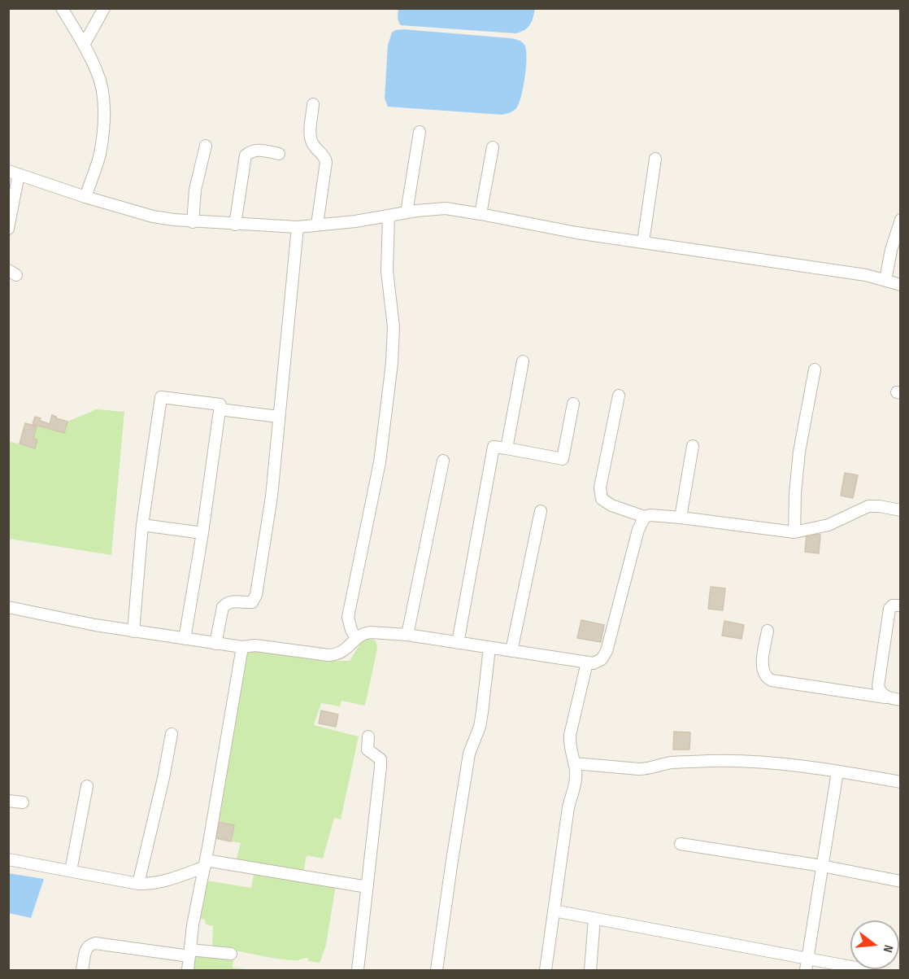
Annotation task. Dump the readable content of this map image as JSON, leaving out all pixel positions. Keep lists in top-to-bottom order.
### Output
{
  "north": "right"
}
